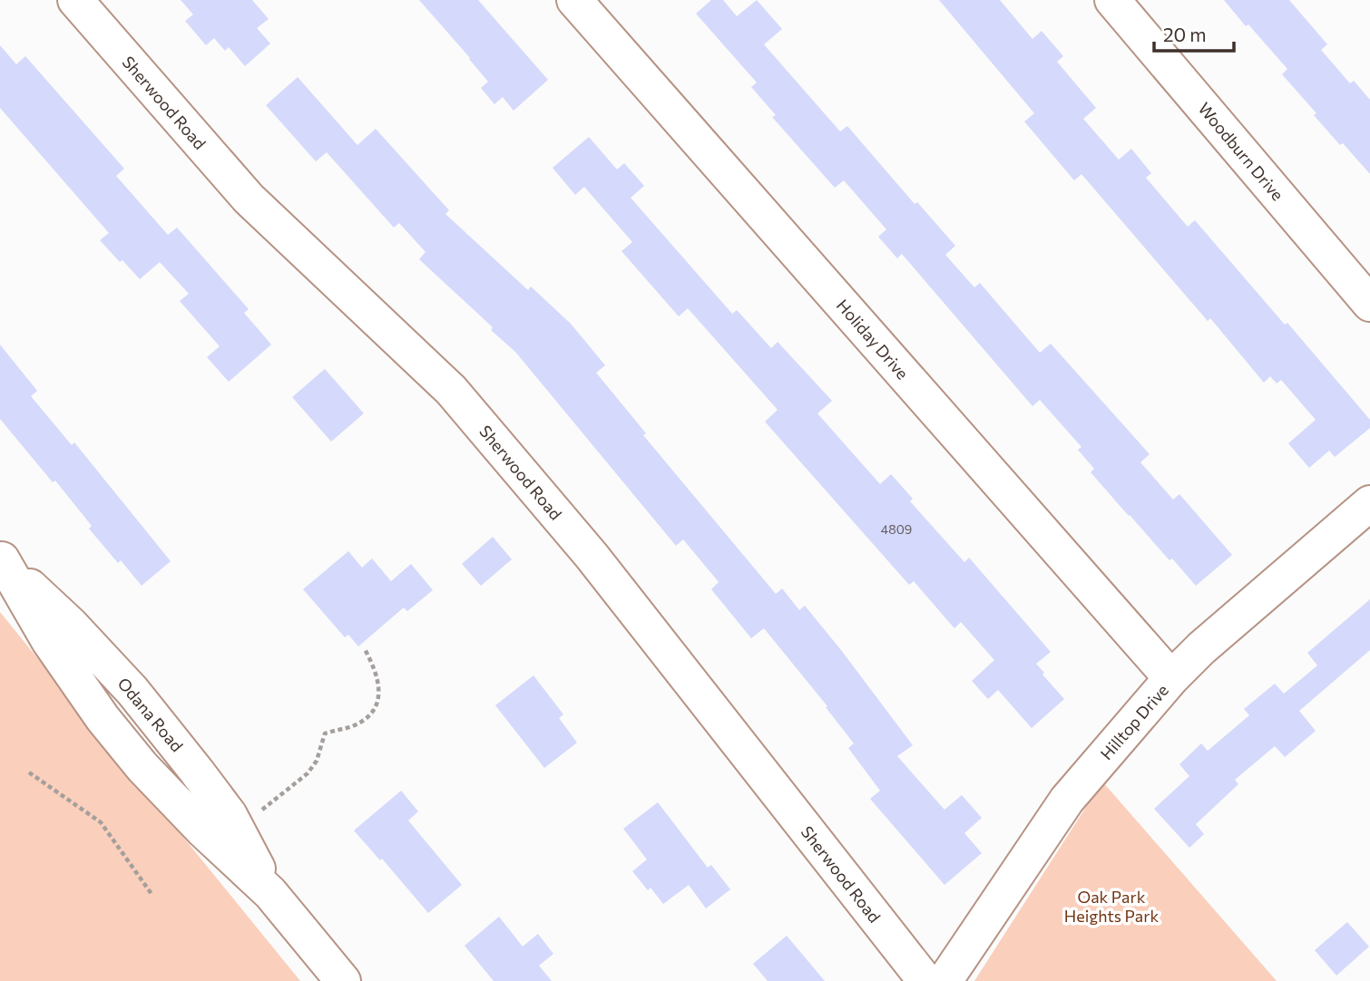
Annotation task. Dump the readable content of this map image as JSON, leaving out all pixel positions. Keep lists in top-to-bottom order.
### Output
{
  "streets": {
    "street": [
      "Sherwood Road",
      "Woodburn Drive",
      "Holiday Drive",
      "Odana Road",
      "Hilltop Drive"
    ]
  },
  "crossings": [
    ["Holiday Drive", "Hilltop Drive"]
  ],
  "parks": ["Oak Park Heights Park"],
  "house_numbers": ["4809"],
  "scale_bar": "20 m"
}
